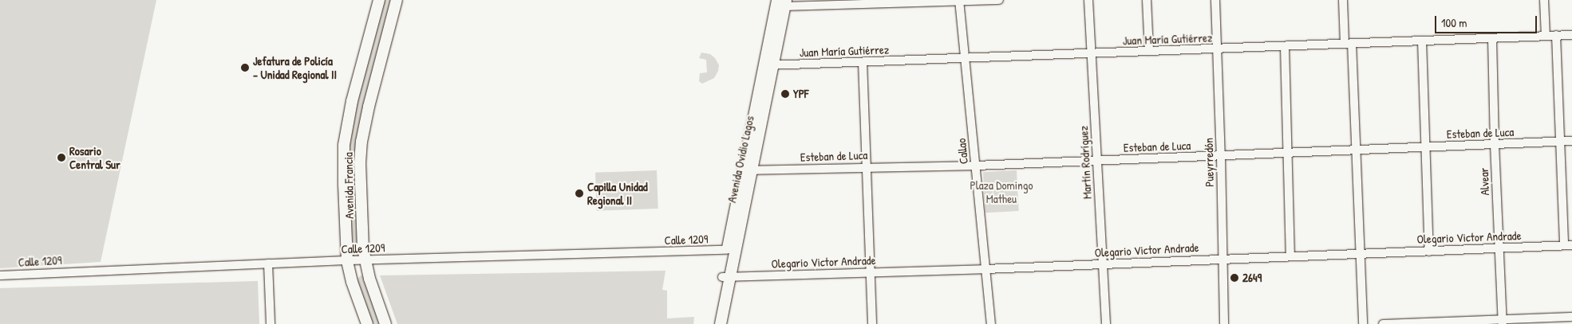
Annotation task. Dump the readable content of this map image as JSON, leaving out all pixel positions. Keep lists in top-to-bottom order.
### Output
{
  "streets": {
    "street": [
      "Juan María Gutiérrez",
      "Esteban de Luca",
      "Callao",
      "Avenida Ovidio Lagos",
      "Martín Rodríguez",
      "Pueyrredón",
      "Alvear",
      "Avenida Francia",
      "Olegario Victor Andrade",
      "Calle 1209"
    ]
  },
  "crossings": [
    ["Juan María Gutiérrez", "Callao"],
    ["Juan María Gutiérrez", "Avenida Ovidio Lagos"],
    ["Juan María Gutiérrez", "Martín Rodríguez"],
    ["Juan María Gutiérrez", "Pueyrredón"],
    ["Juan María Gutiérrez", "Alvear"],
    ["Esteban de Luca", "Callao"],
    ["Esteban de Luca", "Avenida Ovidio Lagos"],
    ["Esteban de Luca", "Martín Rodríguez"],
    ["Esteban de Luca", "Pueyrredón"],
    ["Esteban de Luca", "Alvear"],
    ["Callao", "Olegario Victor Andrade"],
    ["Avenida Ovidio Lagos", "Olegario Victor Andrade"],
    ["Avenida Ovidio Lagos", "Calle 1209"],
    ["Martín Rodríguez", "Olegario Victor Andrade"],
    ["Pueyrredón", "Olegario Victor Andrade"],
    ["Alvear", "Olegario Victor Andrade"],
    ["Avenida Francia", "Calle 1209"]
  ],
  "parks": ["Plaza Domingo Matheu"],
  "places": [
    "Jefatura de Policía - Unidad Regional II",
    "YPF",
    "Rosario Central Sur",
    "Capilla Unidad Regional II",
    "2649"
  ],
  "scale_bar": "100 m"
}
